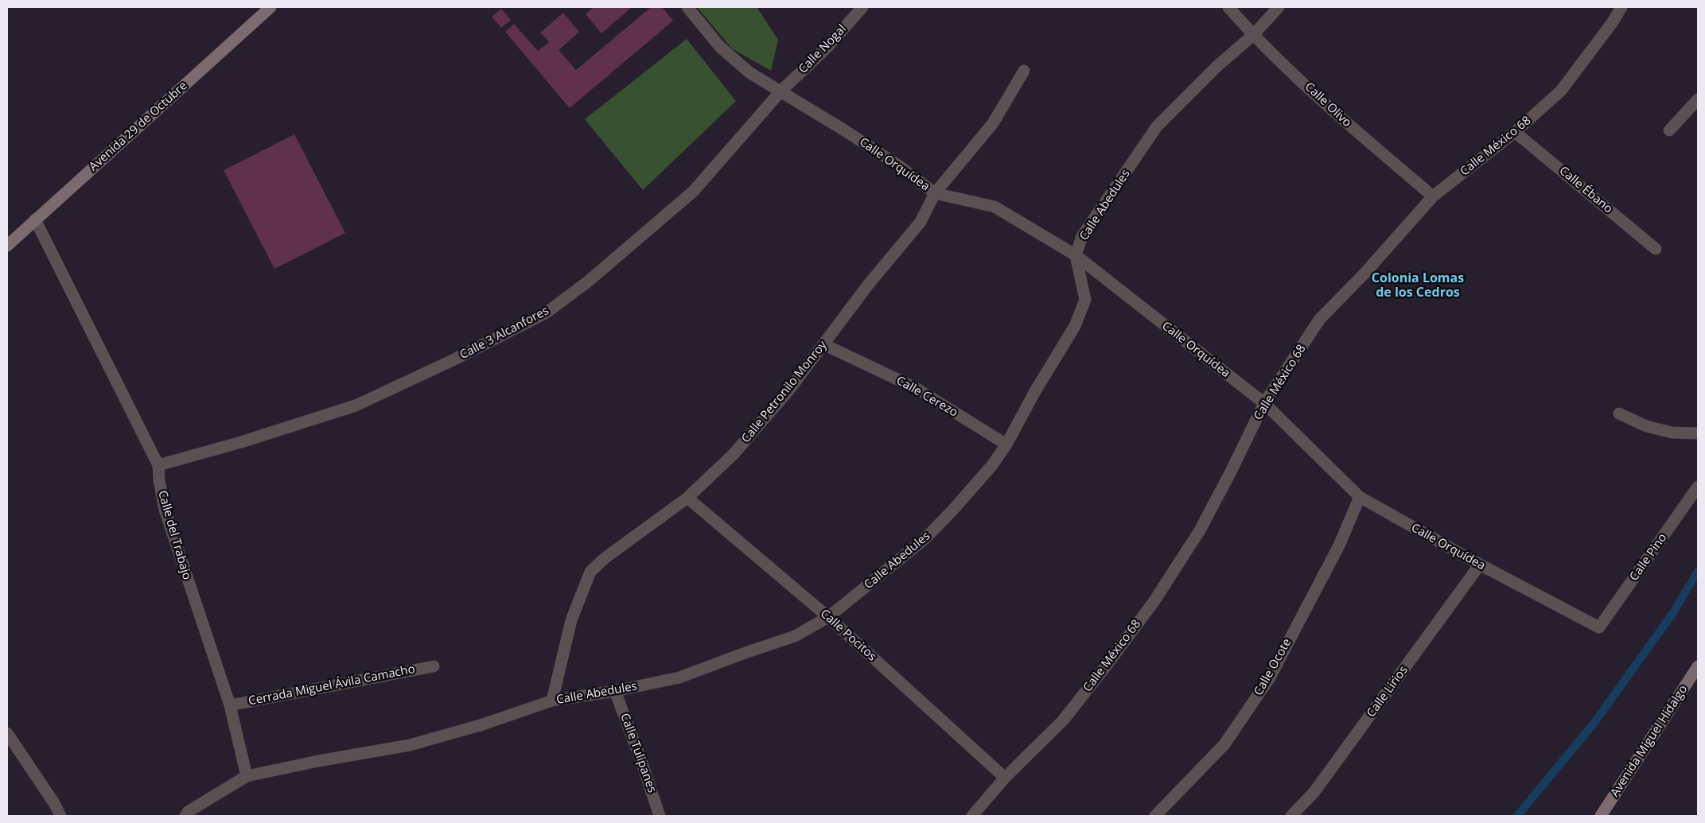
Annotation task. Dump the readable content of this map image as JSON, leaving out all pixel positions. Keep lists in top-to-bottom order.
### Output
{
  "streets": {
    "street": [
      "Calle Nogal",
      "Calle Olivo",
      "Avenida 29 de Octubre",
      "Calle México 68",
      "Calle Orquídea",
      "Calle Ébano",
      "Calle Abedules",
      "Calle 3 Alcanfores",
      "Calle Petronilo Monroy",
      "Calle Cerezo",
      "Calle del Trabajo",
      "Calle Pino",
      "Calle Pocitos",
      "Calle Ocote",
      "Cerrada Miguel Ávila Camacho",
      "Calle Lirios",
      "Avenida Miguel Hidalgo",
      "Calle Tulipanes"
    ]
  },
  "crossings": [
    ["Calle Nogal", "Calle Orquídea"],
    ["Calle Nogal", "Calle 3 Alcanfores"],
    ["Calle Olivo", "Calle México 68"],
    ["Calle Olivo", "Calle Abedules"],
    ["Avenida 29 de Octubre", "Calle del Trabajo"],
    ["Calle México 68", "Calle Orquídea"],
    ["Calle México 68", "Calle Ébano"],
    ["Calle México 68", "Calle Pocitos"],
    ["Calle Orquídea", "Calle Abedules"],
    ["Calle Orquídea", "Calle 3 Alcanfores"],
    ["Calle Orquídea", "Calle Petronilo Monroy"],
    ["Calle Orquídea", "Calle Pino"],
    ["Calle Orquídea", "Calle Ocote"],
    ["Calle Orquídea", "Calle Lirios"],
    ["Calle Abedules", "Calle Petronilo Monroy"],
    ["Calle Abedules", "Calle Cerezo"],
    ["Calle Abedules", "Calle del Trabajo"],
    ["Calle Abedules", "Calle Pocitos"],
    ["Calle Abedules", "Calle Tulipanes"],
    ["Calle 3 Alcanfores", "Calle del Trabajo"],
    ["Calle Petronilo Monroy", "Calle Cerezo"],
    ["Calle Petronilo Monroy", "Calle Pocitos"],
    ["Calle del Trabajo", "Cerrada Miguel Ávila Camacho"]
  ],
  "districts": ["Colonia Lomas de los Cedros"]
}
